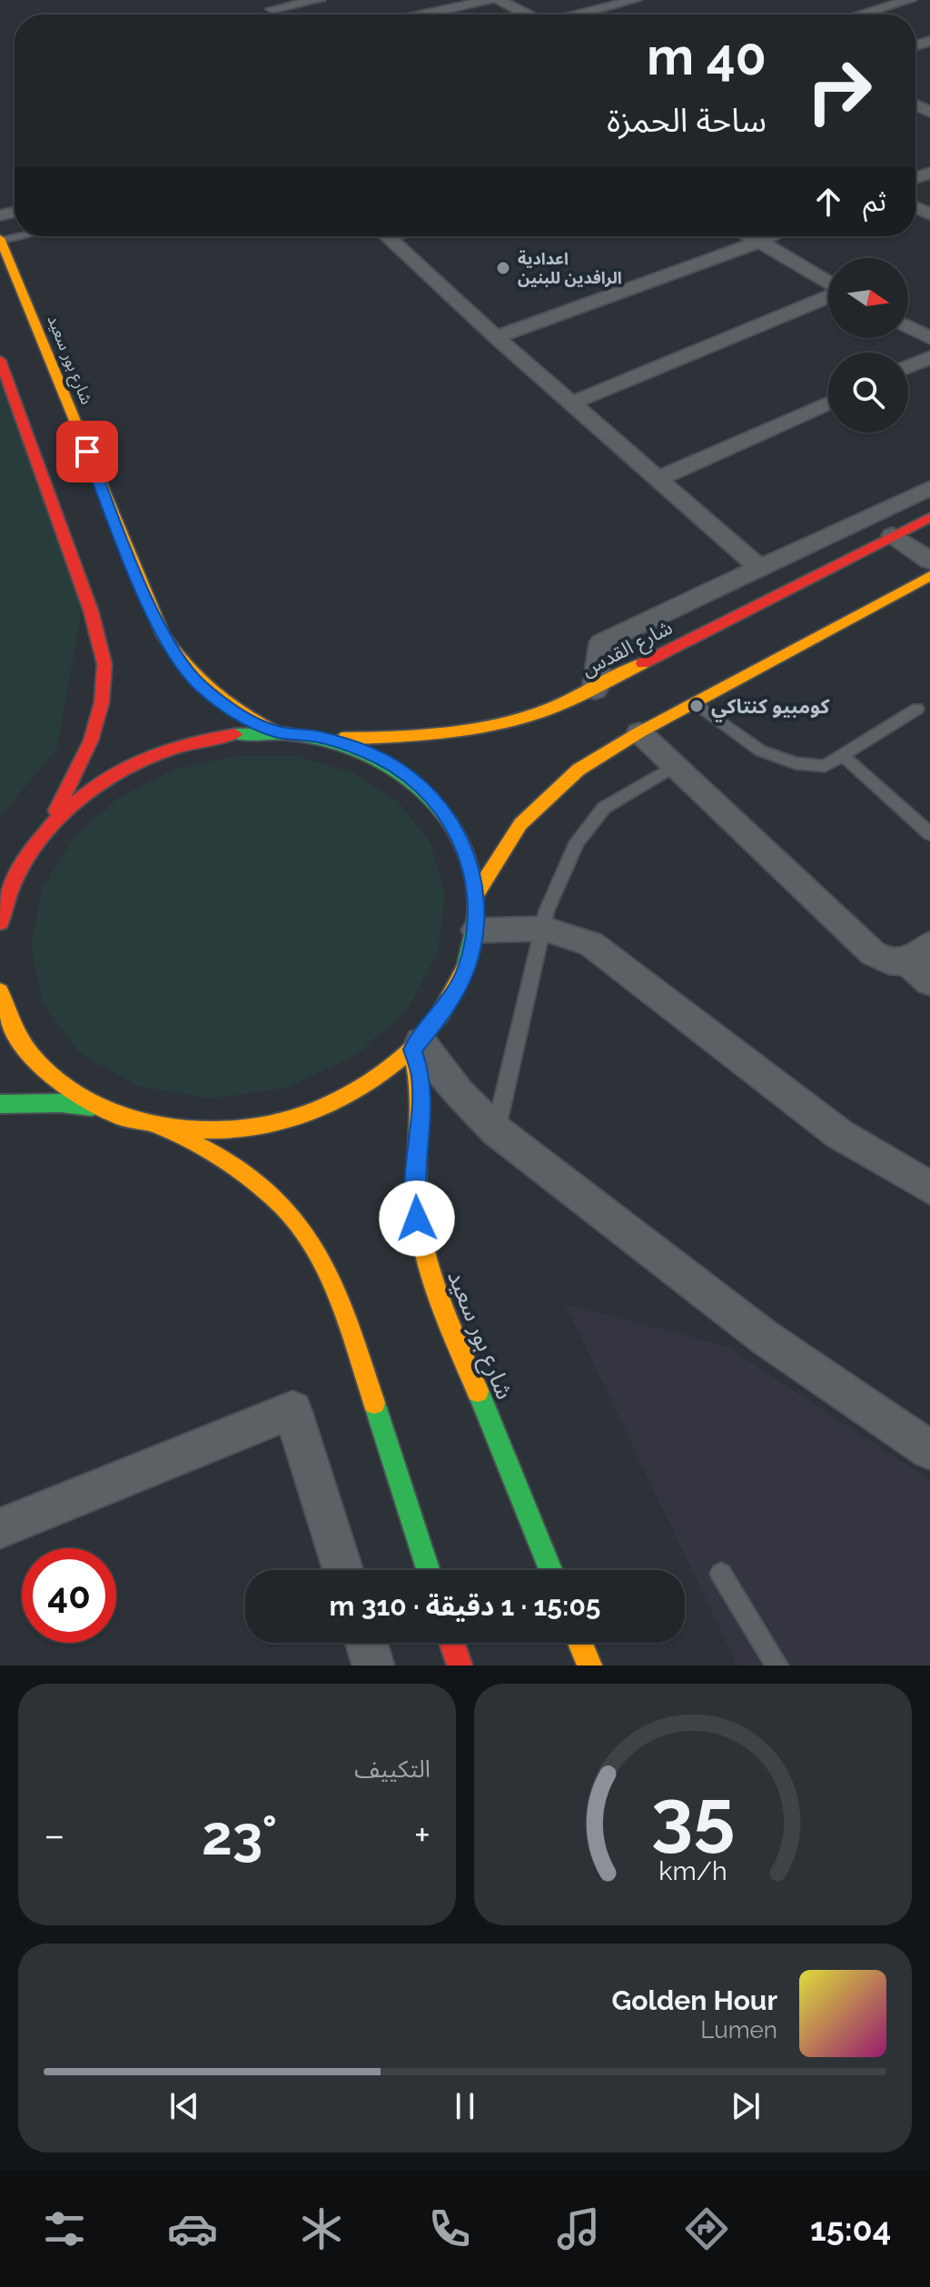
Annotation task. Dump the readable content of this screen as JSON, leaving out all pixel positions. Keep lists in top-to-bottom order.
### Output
{
  "streets": {
    "main road": ["شارع بور سعيد", "شارع القدس"]
  },
  "places": ["اعدادية الرافدين للبنين", "كومبيو كنتاكي"],
  "north": "right",
  "page": {
    "turn": ["40 m", "ساحة الحمزة"],
    "then": "ثم",
    "limit": "40",
    "trip": "15:05 · 1 دقيقة · 310 m",
    "tile": "التكييف",
    "heat": ["−", "23°", "+"],
    "song": ["Golden Hour", "Lumen"],
    "tabs": "15:04",
    "gauge": ["35", "km/h"]
  }
}
